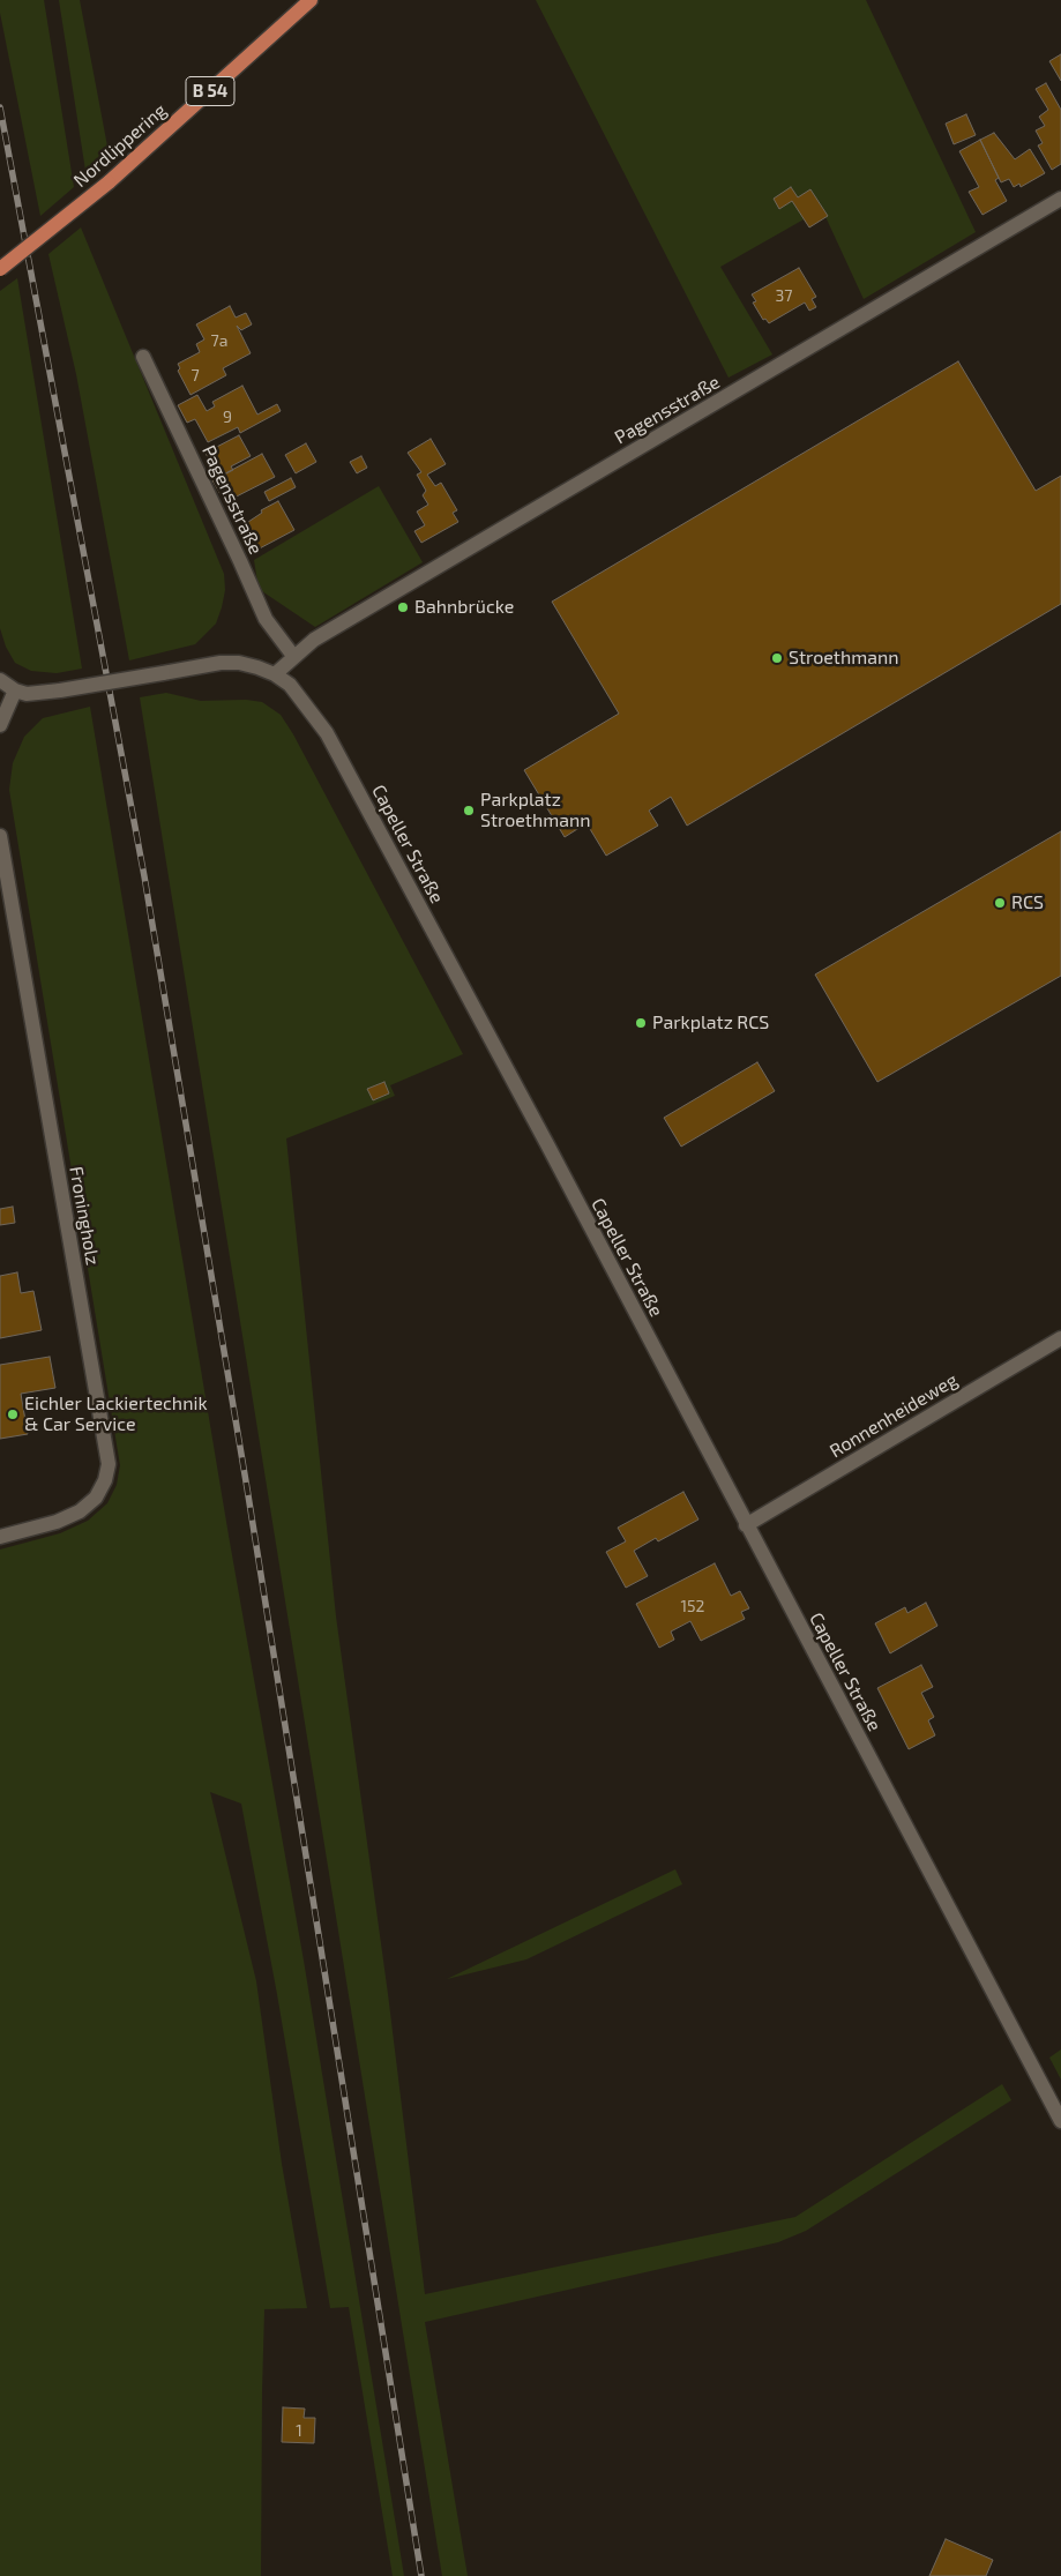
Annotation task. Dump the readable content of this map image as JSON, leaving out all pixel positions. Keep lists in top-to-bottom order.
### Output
{
  "streets": {
    "main road": ["B 54", "Nordlippering"],
    "street": [
      "Pagensstraße",
      "Capeller Straße",
      "Froningholz",
      "Ronnenheideweg"
    ]
  },
  "crossings": [
    ["Pagensstraße", "Capeller Straße"],
    ["Capeller Straße", "Ronnenheideweg"]
  ],
  "places": [
    "Bahnbrücke",
    "Stroethmann",
    "Parkplatz Stroethmann",
    "RCS",
    "Parkplatz RCS",
    "Eichler Lackiertechnik & Car Service"
  ],
  "house_numbers": [
    "37",
    "7a",
    "7",
    "9",
    "152",
    "1"
  ]
}
